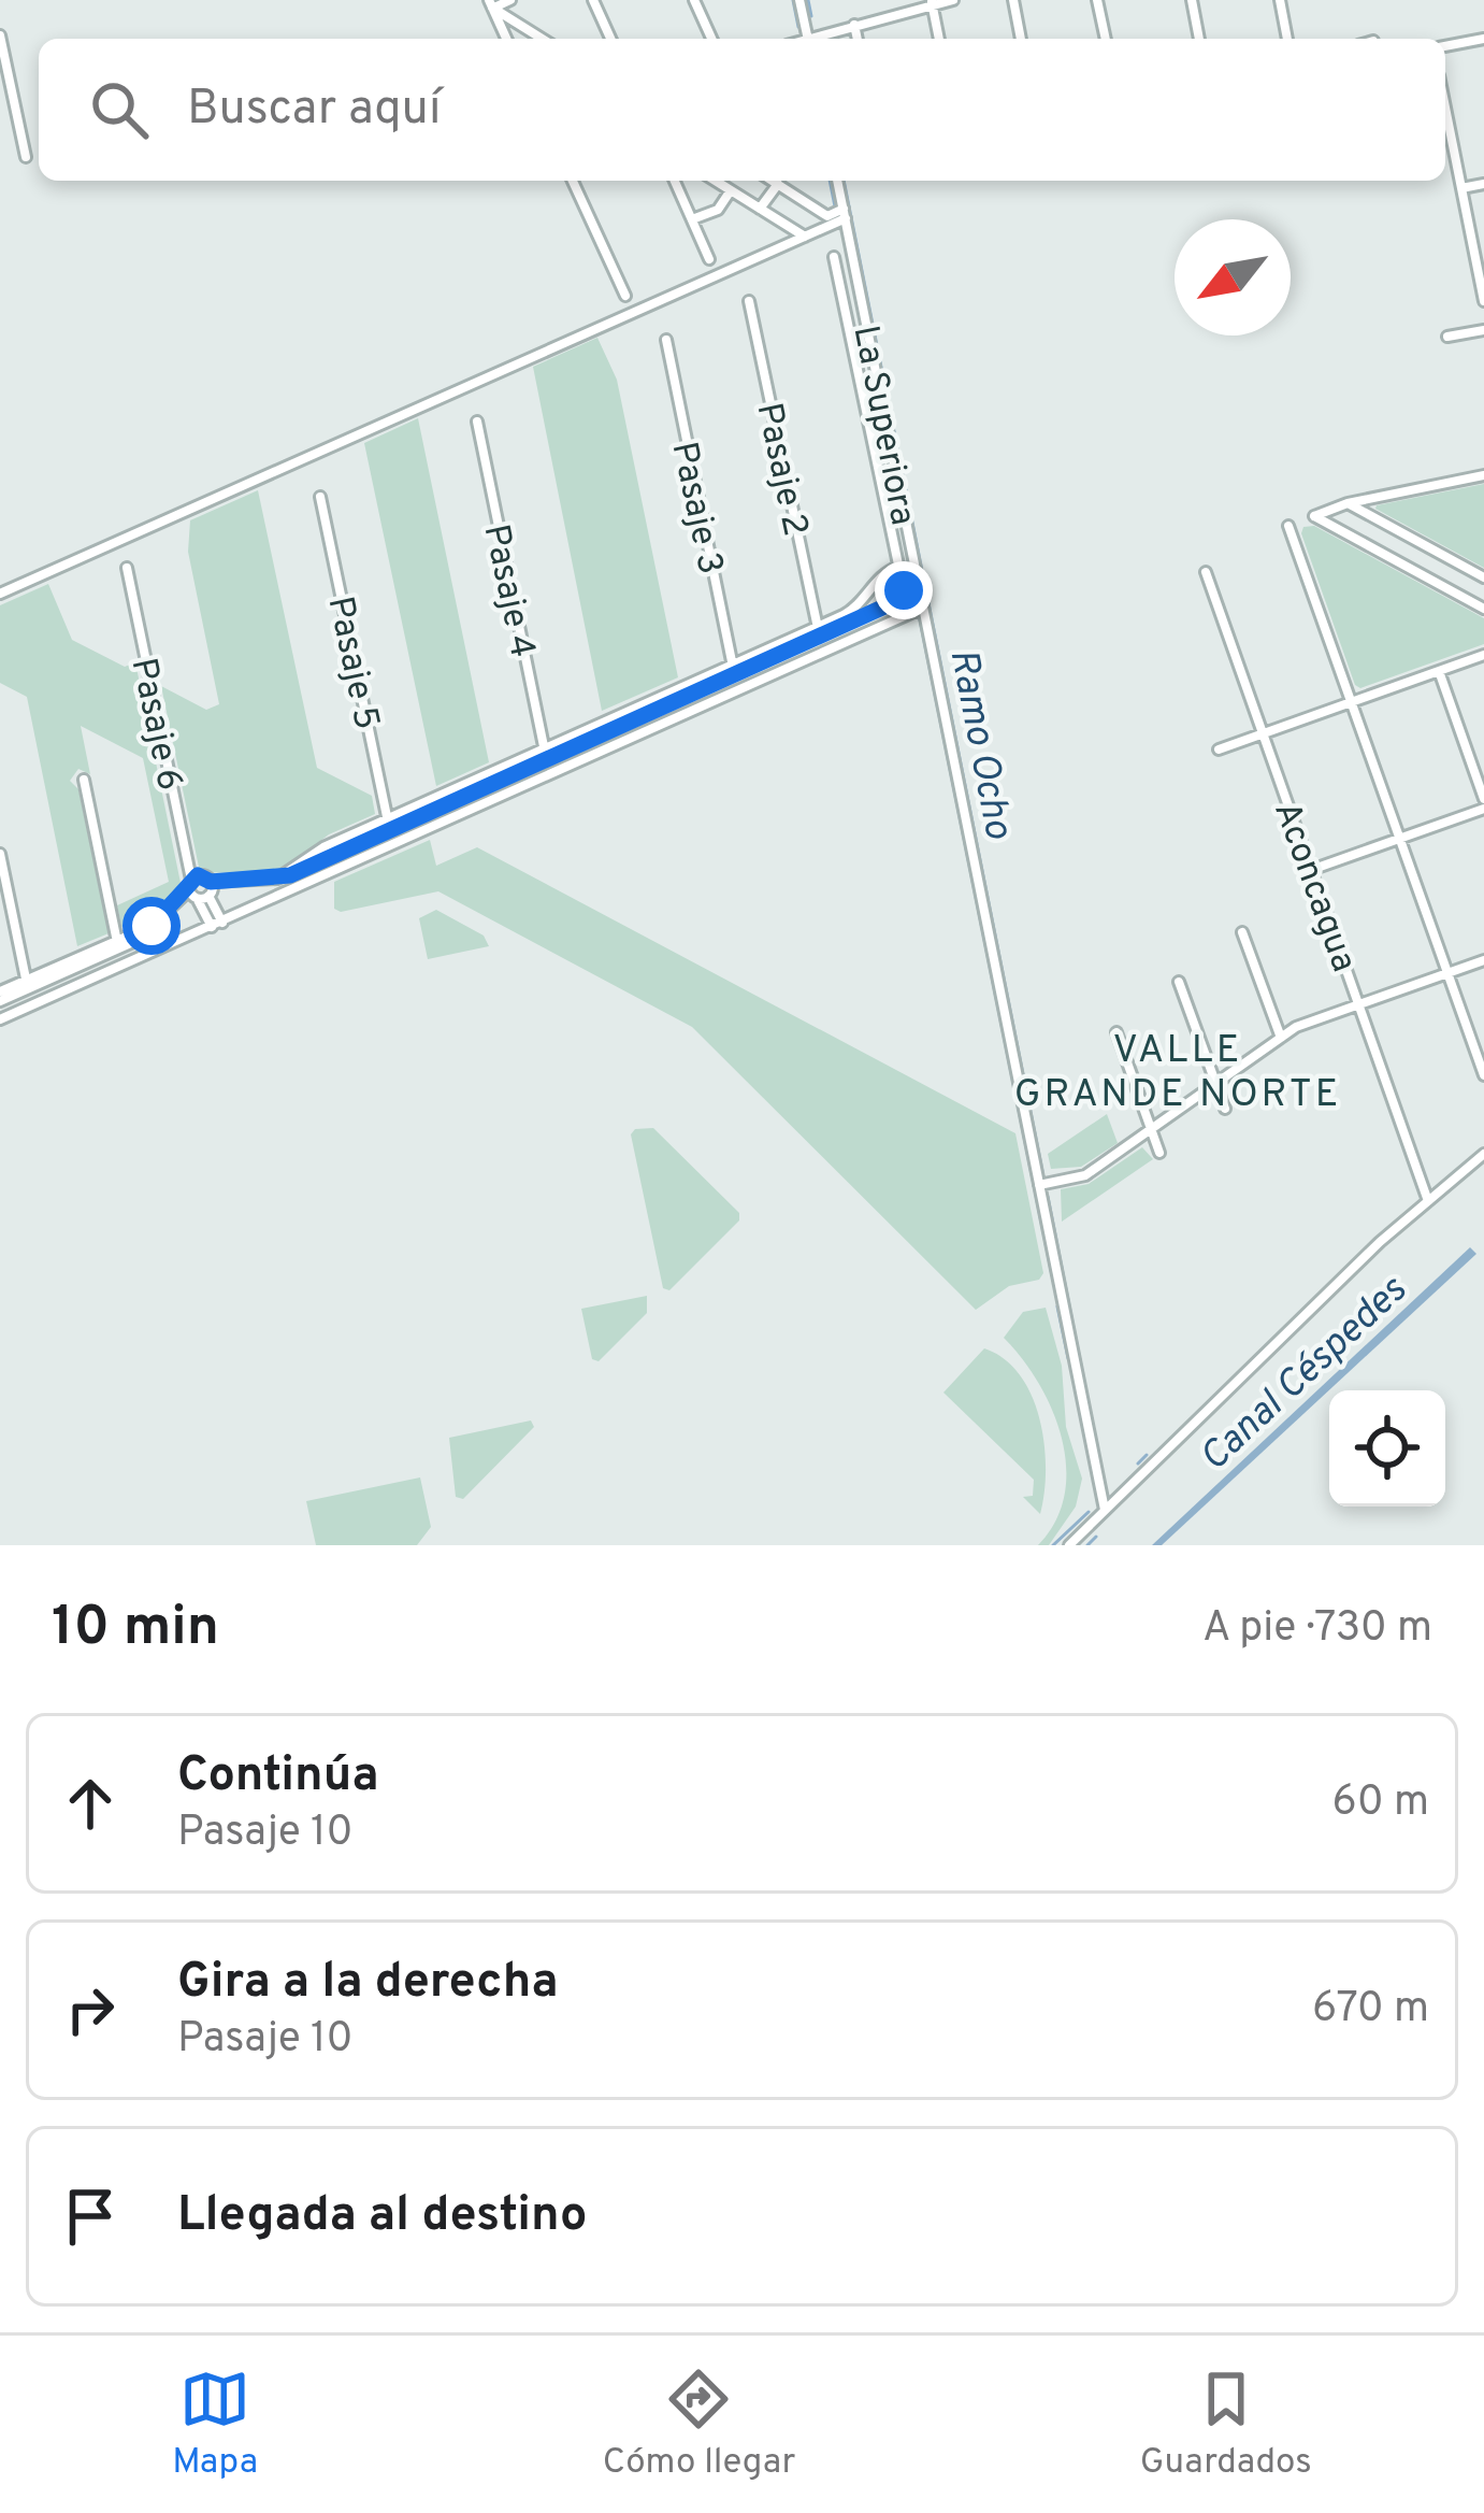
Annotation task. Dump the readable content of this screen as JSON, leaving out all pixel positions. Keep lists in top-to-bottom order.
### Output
{
  "streets": {
    "street": [
      "La Superiora",
      "Pasaje 2",
      "Pasaje 3",
      "Pasaje 4",
      "Pasaje 5",
      "Pasaje 6",
      "Aconcagua"
    ]
  },
  "districts": ["VALLE GRANDE NORTE"],
  "water": ["Ramo Ocho", "Canal Céspedes"],
  "north": "bottom left",
  "page": {
    "search": "Buscar aquí",
    "heading": ["10 min", "A pie · 730 m"],
    "list": [
      ["Continúa", "Pasaje 10", "60 m"],
      ["Gira a la derecha", "Pasaje 10", "670 m"],
      "Llegada al destino"
    ],
    "nav": ["Mapa", "Cómo llegar", "Guardados"]
  }
}
